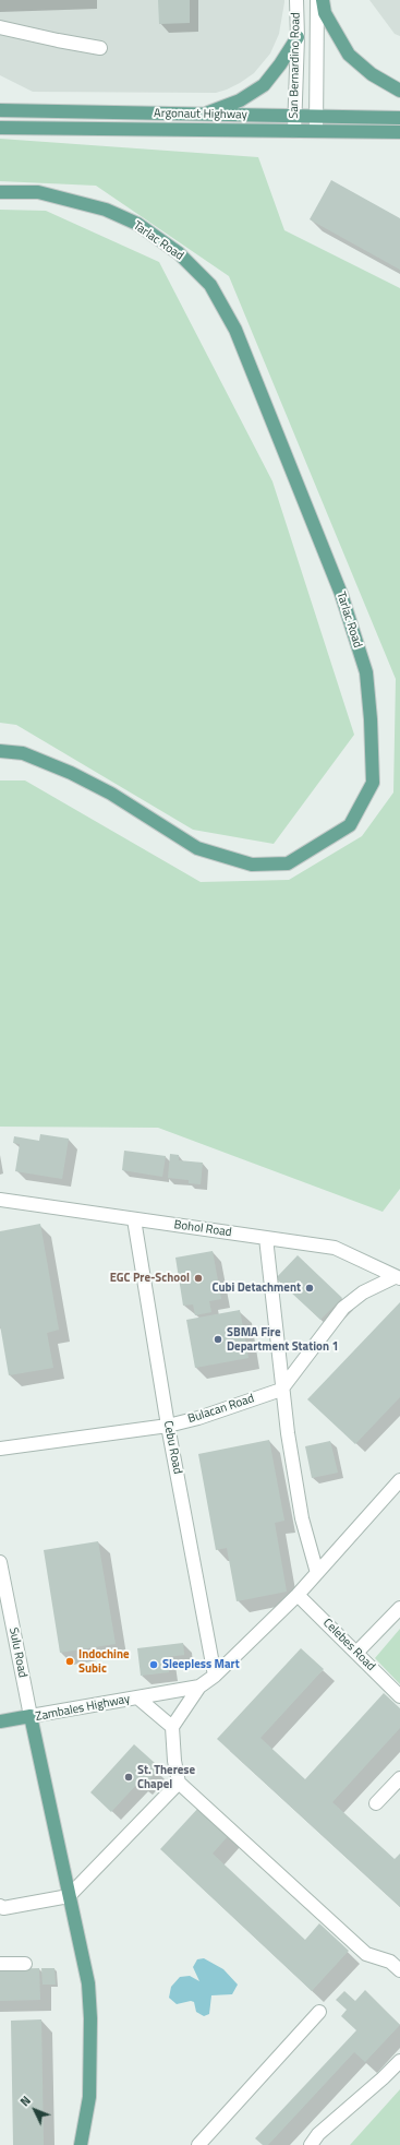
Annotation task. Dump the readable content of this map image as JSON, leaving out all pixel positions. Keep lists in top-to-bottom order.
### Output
{
  "streets": {
    "main road": ["Argonaut Highway", "Tarlac Road", "Zambales Highway"],
    "street": [
      "San Bernardino Road",
      "Bohol Road",
      "Bulacan Road",
      "Cebu Road",
      "Celebes Road",
      "Sulu Road"
    ]
  },
  "crossings": [
    ["San Bernardino Road", "Argonaut Highway"],
    ["Bohol Road", "Cebu Road"],
    ["Bulacan Road", "Cebu Road"],
    ["Cebu Road", "Zambales Highway"],
    ["Celebes Road", "Zambales Highway"],
    ["Sulu Road", "Zambales Highway"]
  ],
  "places": [
    "EGC Pre-School",
    "Cubi Detachment",
    "SBMA Fire Department Station 1",
    "Indochine Subic",
    "Sleepless Mart",
    "St. Therese Chapel"
  ],
  "north": "top left"
}
